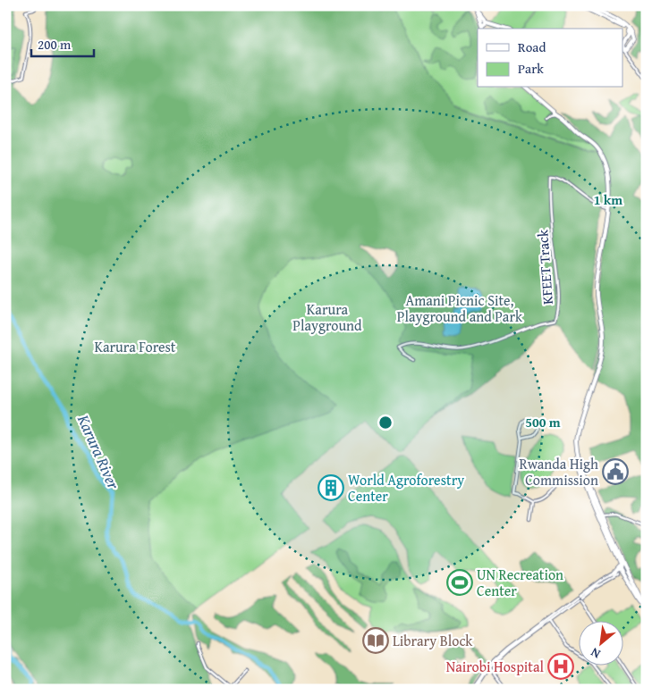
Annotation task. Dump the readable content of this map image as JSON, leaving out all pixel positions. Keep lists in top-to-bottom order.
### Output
{
  "streets": {
    "street": ["KFEET Track"]
  },
  "water": ["Karura River"],
  "parks": ["Amani Picnic Site, Playground and Park", "Karura Playground", "Karura Forest"],
  "places": {
    "public building": ["Rwanda High Commission"],
    "building": ["World Agroforestry Center"],
    "sports": ["UN Recreation Center"],
    "library": ["Library Block"],
    "hospital": ["Nairobi Hospital"]
  },
  "legend": ["Road", "Park"],
  "scale_bar": "200 m",
  "north": "bottom left",
  "rings": ["1 km", "500 m"]
}
